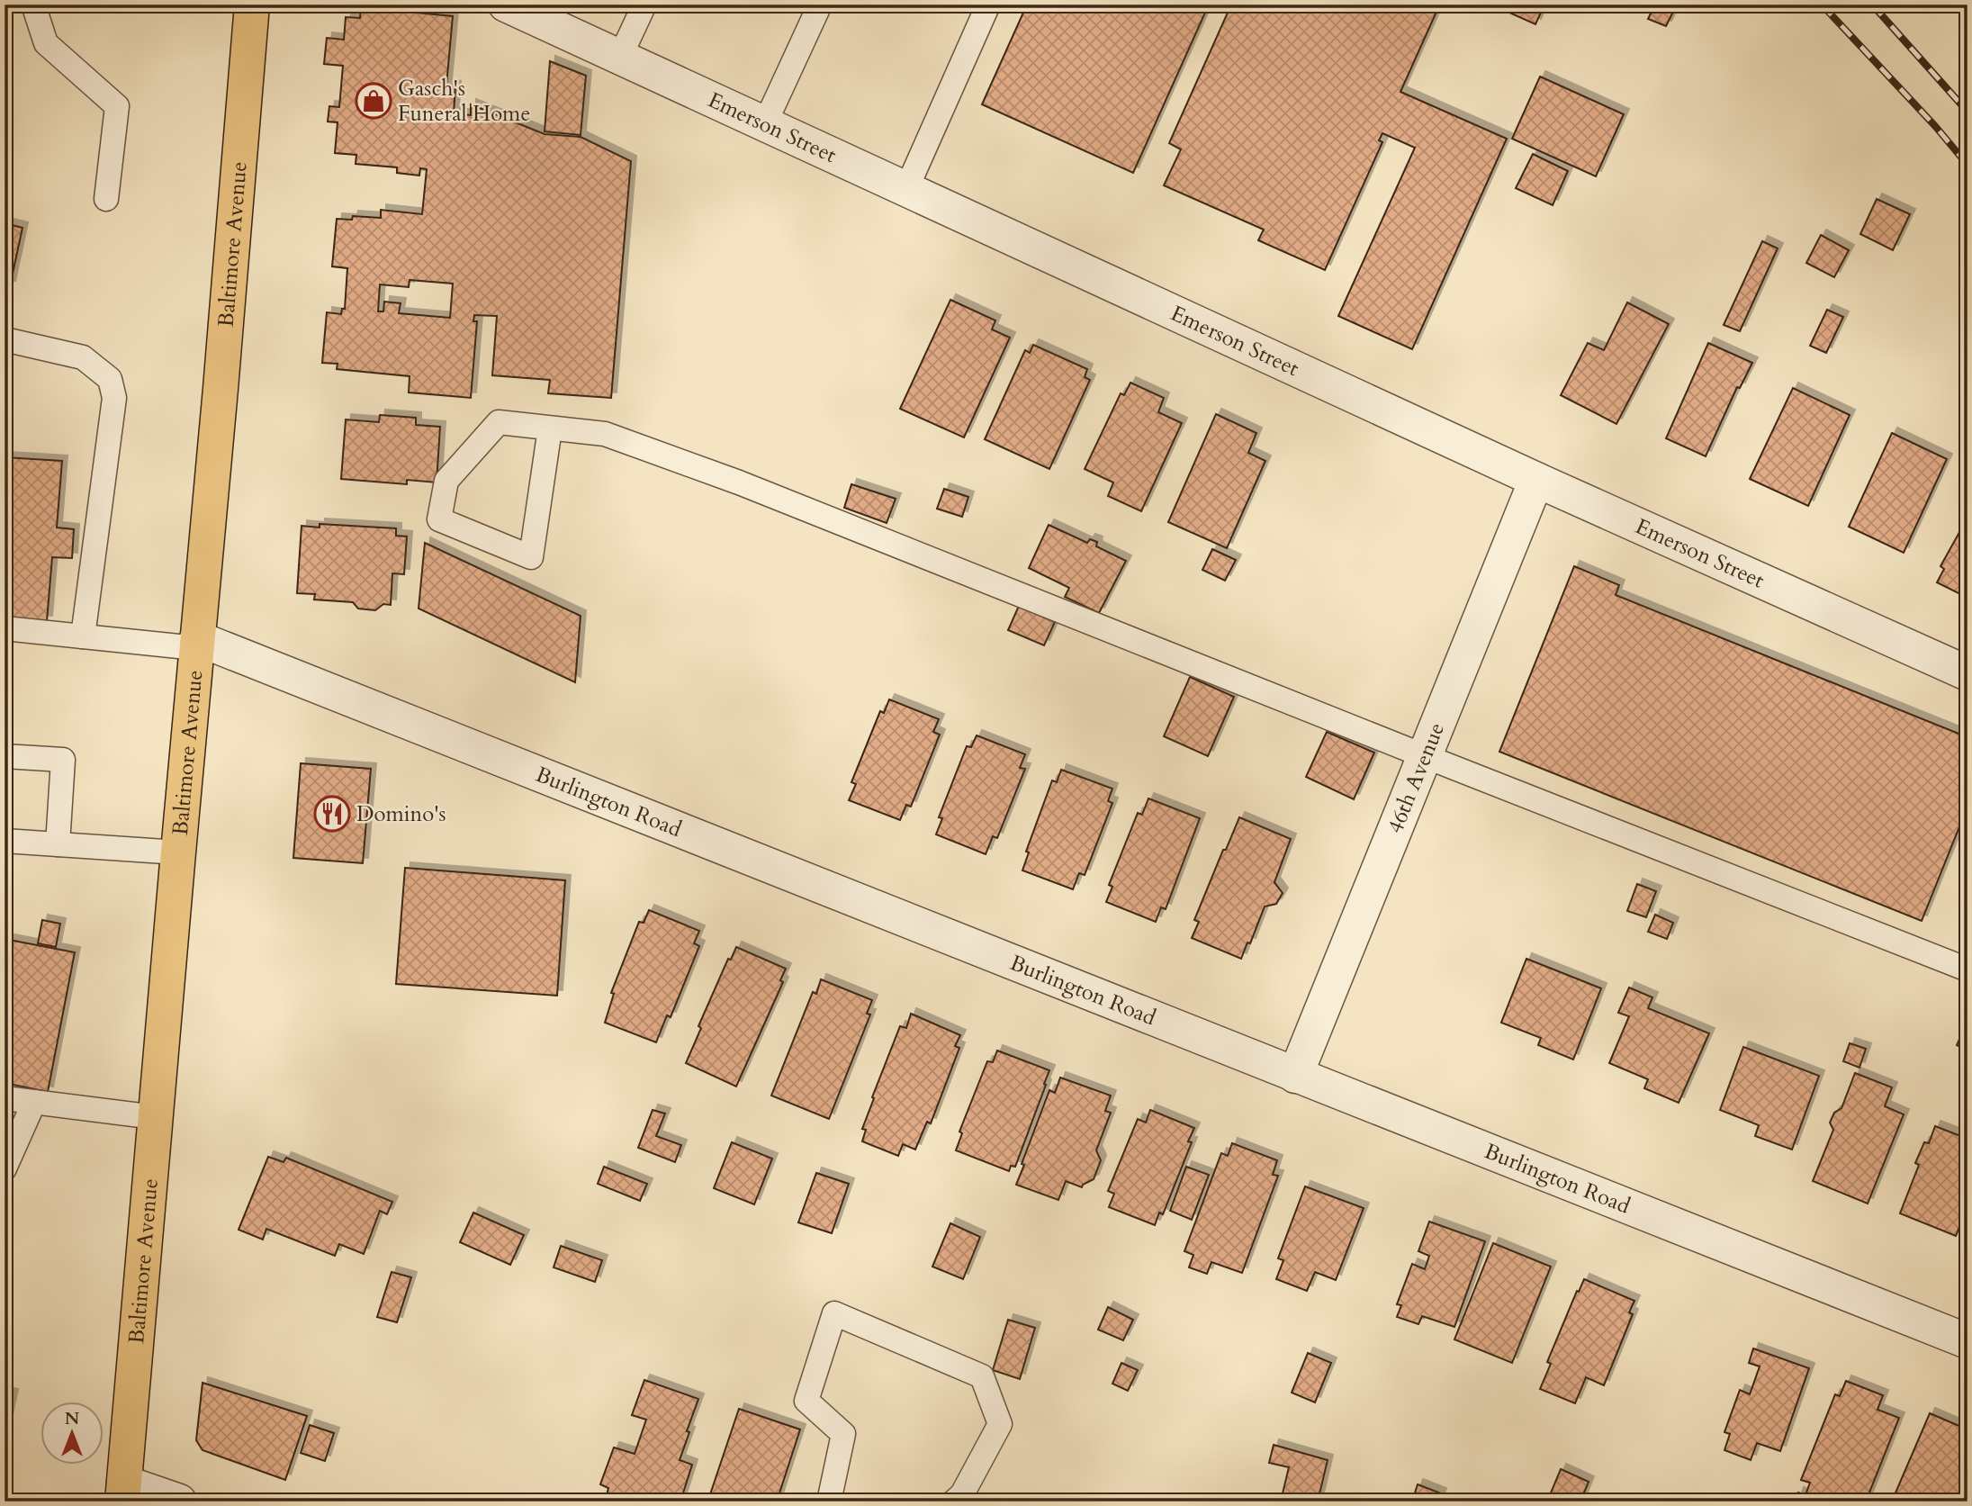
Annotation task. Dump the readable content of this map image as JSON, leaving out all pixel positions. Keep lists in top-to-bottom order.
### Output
{
  "streets": {
    "main road": ["Baltimore Avenue"],
    "street": ["Emerson Street", "46th Avenue", "Burlington Road"]
  },
  "crossings": [
    ["Emerson Street", "46th Avenue"],
    ["Baltimore Avenue", "Burlington Road"],
    ["46th Avenue", "Burlington Road"]
  ],
  "places": {
    "shop": ["Gasch's Funeral Home"],
    "restaurant": ["Domino's"]
  },
  "north": "top"
}
